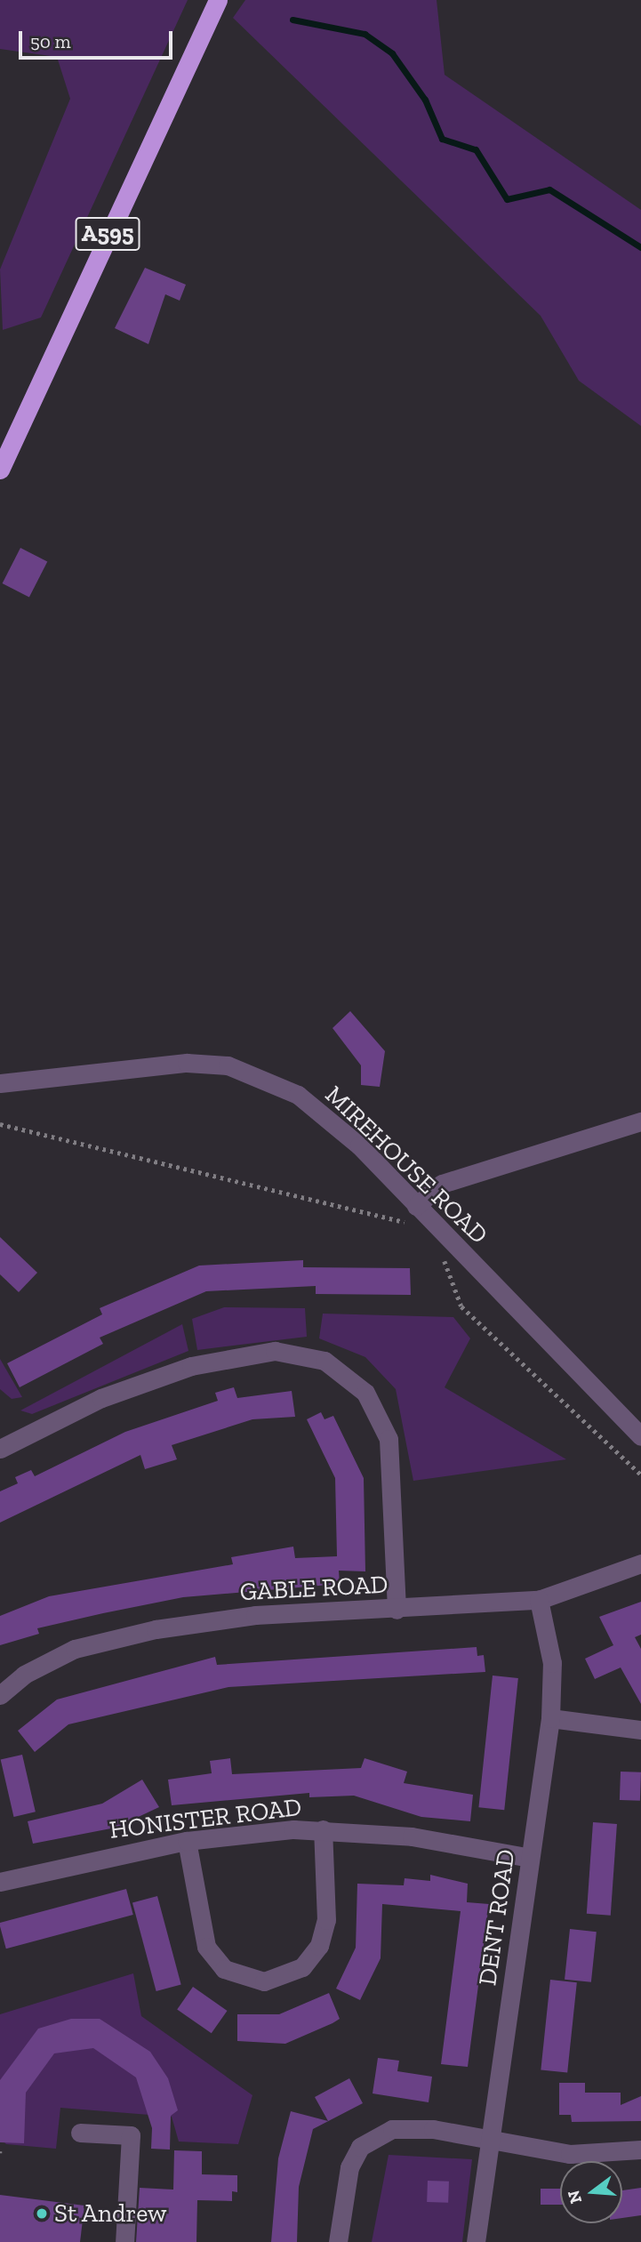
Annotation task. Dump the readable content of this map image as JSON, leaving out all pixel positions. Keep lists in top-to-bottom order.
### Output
{
  "streets": {
    "highway": ["A595"],
    "street": [
      "MIREHOUSE ROAD",
      "GABLE ROAD",
      "HONISTER ROAD",
      "DENT ROAD"
    ]
  },
  "crossings": [
    ["GABLE ROAD", "DENT ROAD"],
    ["HONISTER ROAD", "DENT ROAD"]
  ],
  "places": ["St Andrew"],
  "scale_bar": "50 m",
  "north": "left"
}
